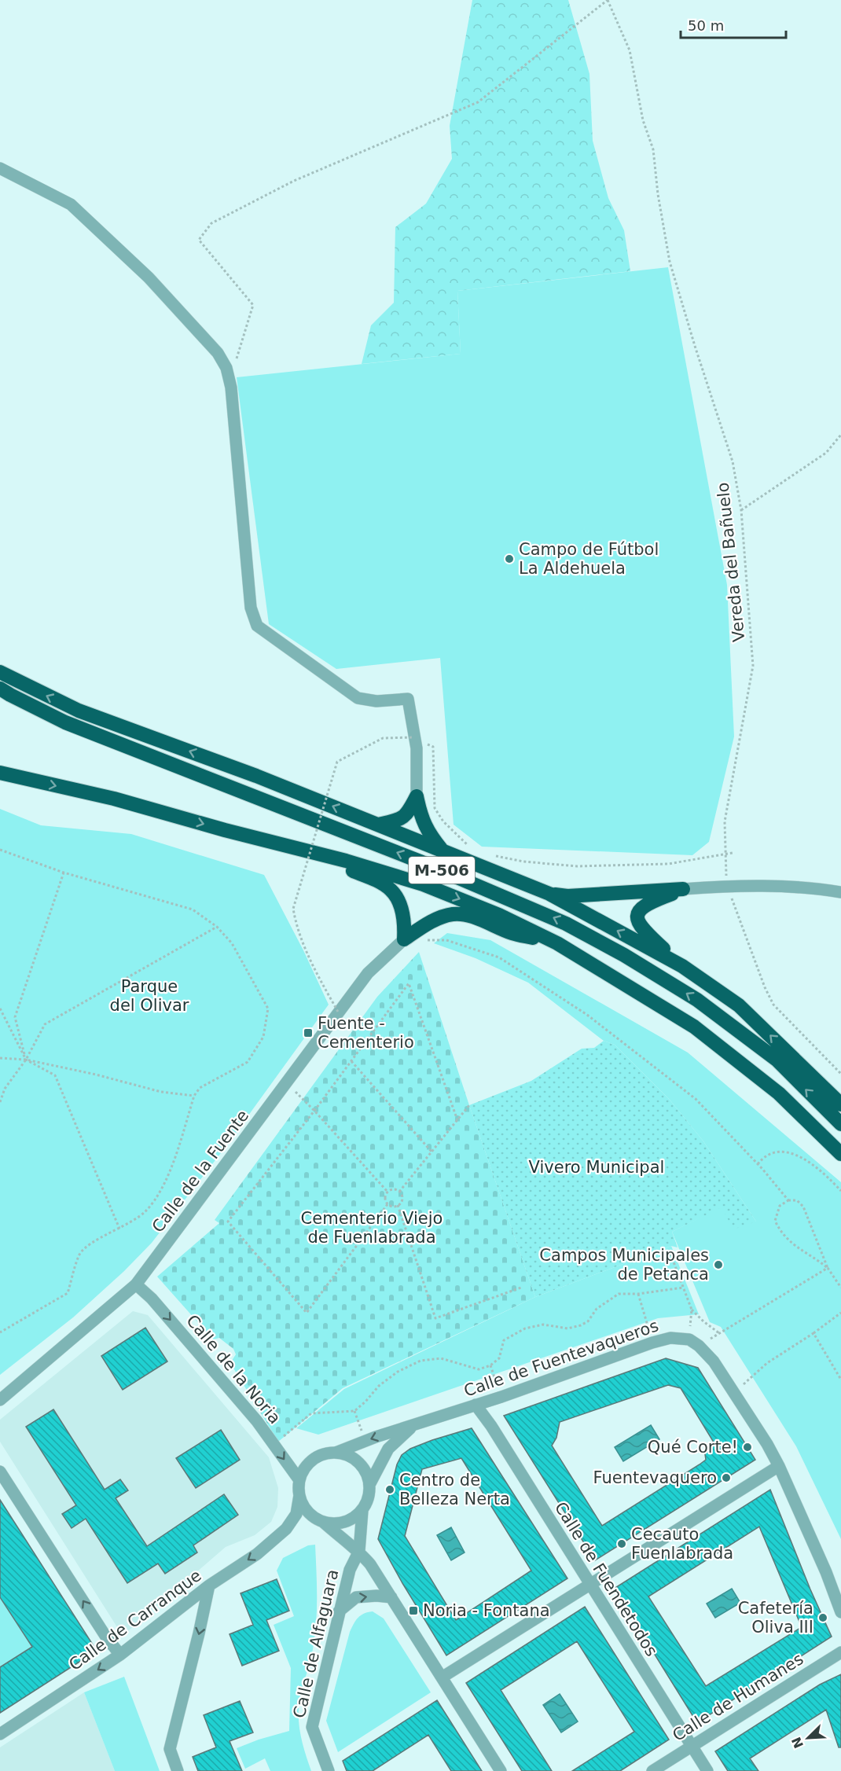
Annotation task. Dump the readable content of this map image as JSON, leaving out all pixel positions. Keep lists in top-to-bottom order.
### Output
{
  "streets": {
    "highway": ["M-506"],
    "street": [
      "Calle de la Fuente",
      "Calle de Fuentevaqueros",
      "Calle de la Noria",
      "Calle de Fuendetodos",
      "Calle de Carranque",
      "Calle de Alfaguara",
      "Calle de Humanes"
    ],
    "path": ["Vereda del Bañuelo"]
  },
  "crossings": [
    ["Calle de la Fuente", "Calle de la Noria"],
    ["Calle de Fuentevaqueros", "Calle de la Noria"],
    ["Calle de Fuentevaqueros", "Calle de Fuendetodos"],
    ["Calle de Fuentevaqueros", "Calle de Carranque"],
    ["Calle de la Noria", "Calle de Carranque"],
    ["Calle de Fuendetodos", "Calle de Humanes"]
  ],
  "one_way": ["Calle de la Noria", "Calle de Carranque"],
  "parks": ["Parque del Olivar", "Vivero Municipal", "Cementerio Viejo de Fuenlabrada"],
  "places": {
    "other": [
      "Campo de Fútbol La Aldehuela",
      "Campos Municipales de Petanca",
      "Qué Corte!",
      "Fuentevaquero",
      "Centro de Belleza Nerta",
      "Cecauto Fuenlabrada",
      "Cafetería Oliva III"
    ],
    "transit": ["Fuente - Cementerio", "Noria - Fontana"]
  },
  "scale_bar": "50 m",
  "north": "bottom left"
}
